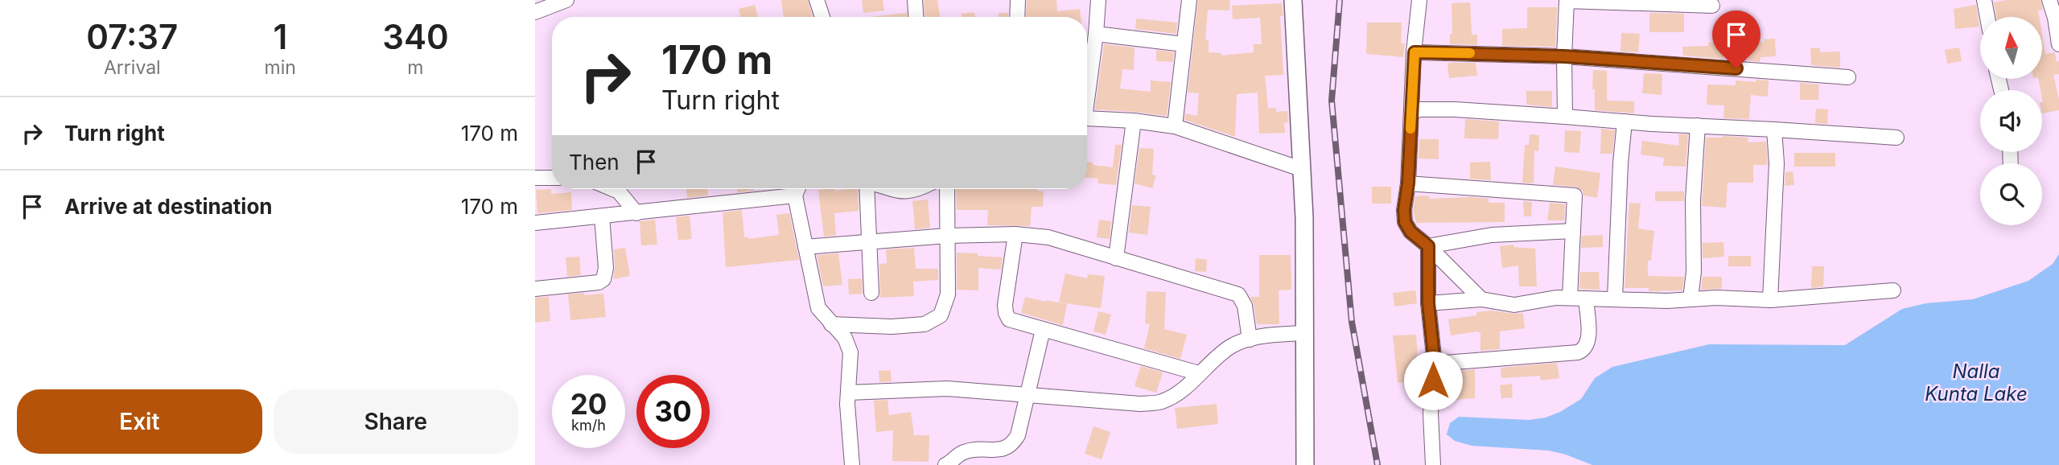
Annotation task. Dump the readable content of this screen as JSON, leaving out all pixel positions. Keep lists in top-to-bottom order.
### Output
{
  "water": ["Nalla Kunta Lake"],
  "north": "top",
  "page": {
    "eta": [
      "07:37",
      "Arrival",
      "1",
      "min",
      "340",
      "m"
    ],
    "turn": ["170 m", "Turn right"],
    "list": [
      {
        "name": "Turn right",
        "value": "170 m"
      },
      {
        "name": "Arrive at destination",
        "value": "170 m"
      }
    ],
    "then": "Then",
    "speed": "20 km/h",
    "limit": "30",
    "buttons": ["Exit", "Share"]
  }
}
